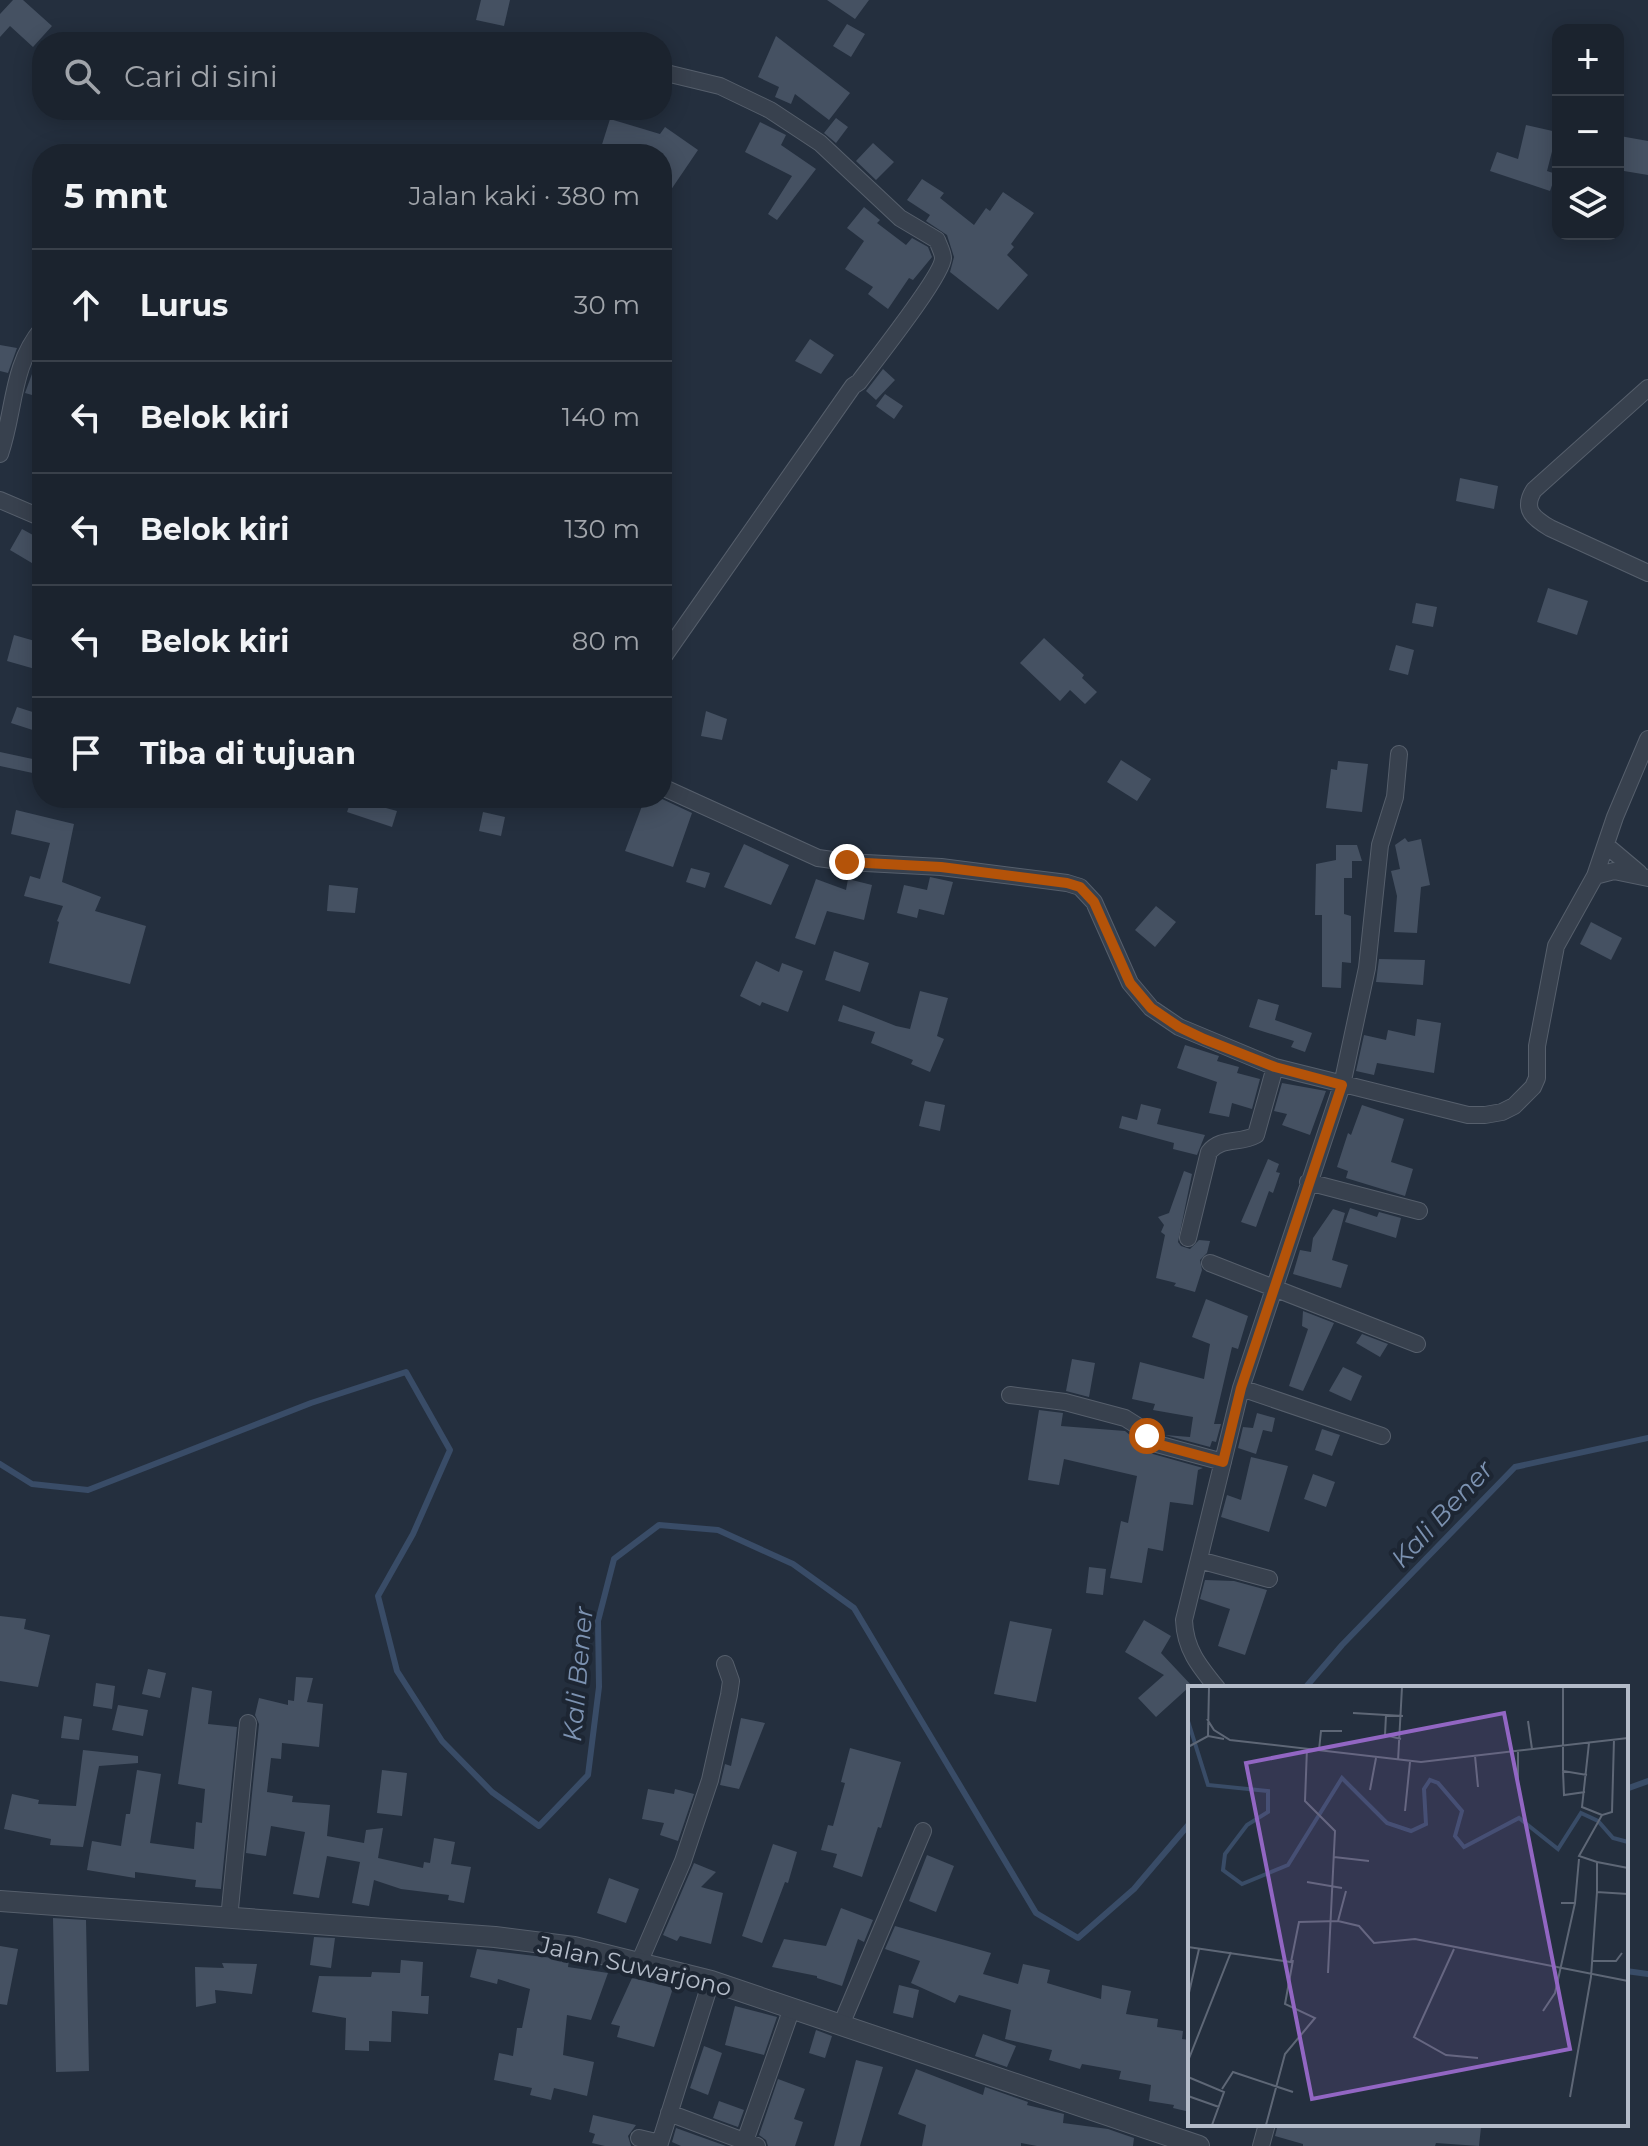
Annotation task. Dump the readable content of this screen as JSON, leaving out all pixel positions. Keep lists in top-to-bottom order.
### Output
{
  "streets": {
    "street": ["Jalan Suwarjono"]
  },
  "water": ["Kali Bener"],
  "page": {
    "map_buttons": ["+", "−"],
    "search": "Cari di sini",
    "heading": ["5 mnt", "Jalan kaki · 380 m"],
    "list": [
      ["Lurus", "30 m"],
      ["Belok kiri", "140 m"],
      ["Belok kiri", "130 m"],
      ["Belok kiri", "80 m"],
      "Tiba di tujuan"
    ]
  }
}
